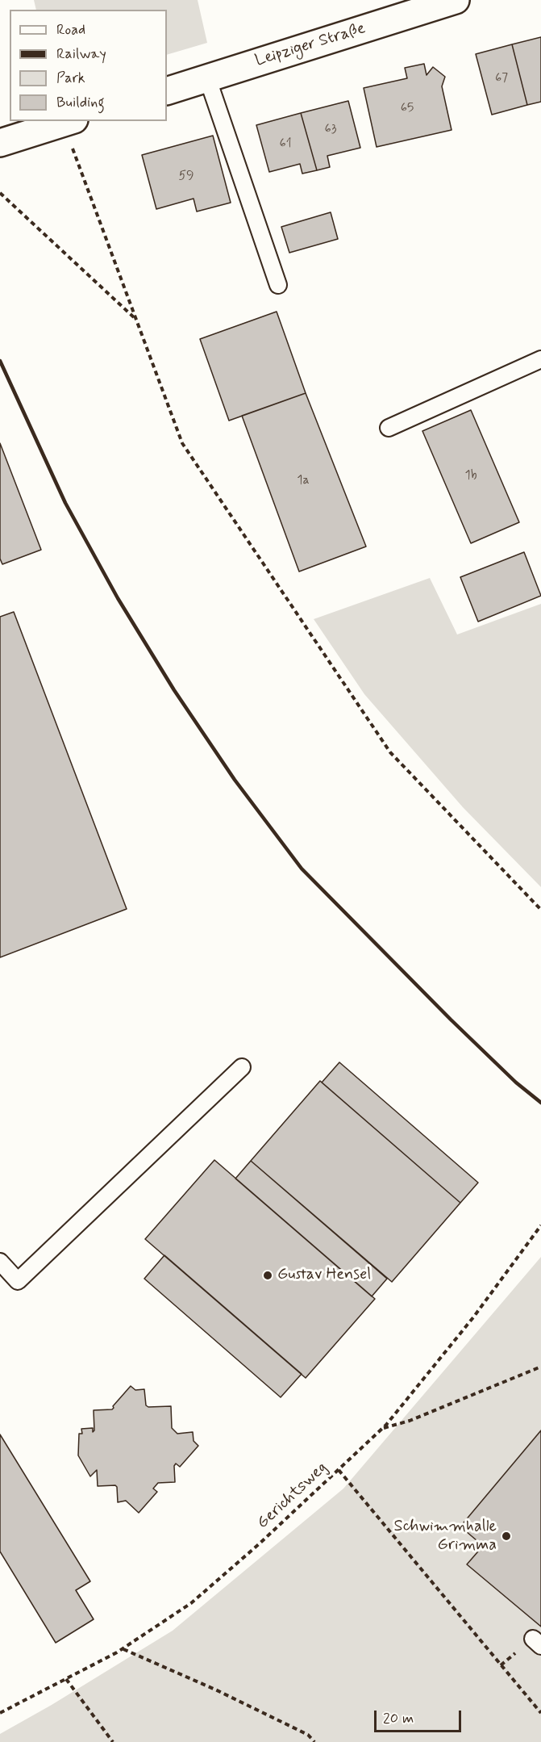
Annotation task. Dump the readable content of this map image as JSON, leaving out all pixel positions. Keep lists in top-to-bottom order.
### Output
{
  "streets": {
    "main road": ["Leipziger Straße"],
    "path": ["Gerichtsweg"]
  },
  "places": ["Gustav Hensel", "Schwimmhalle Grimma"],
  "house_numbers": [
    "67",
    "65",
    "63",
    "61",
    "59",
    "1b",
    "1a"
  ],
  "legend": [
    "Road",
    "Railway",
    "Park",
    "Building"
  ],
  "scale_bar": "20 m"
}
